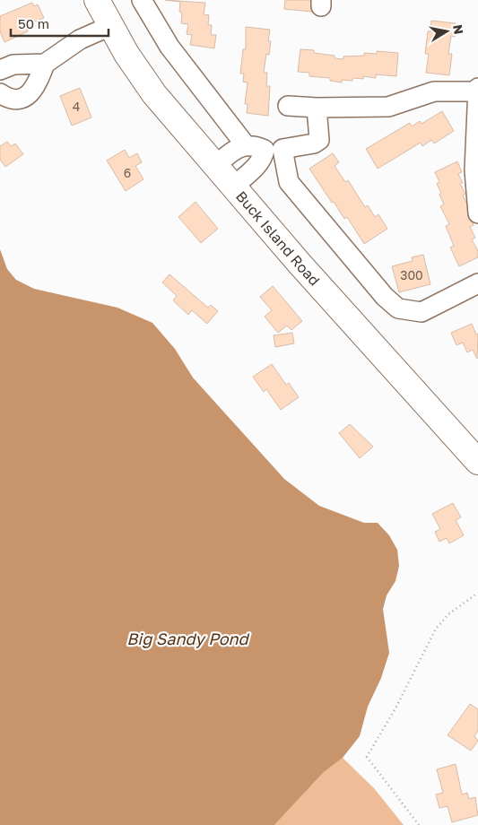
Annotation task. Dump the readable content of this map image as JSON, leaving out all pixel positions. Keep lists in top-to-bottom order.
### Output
{
  "streets": {
    "main road": ["Buck Island Road"]
  },
  "water": ["Big Sandy Pond"],
  "house_numbers": ["4", "6", "300"],
  "scale_bar": "50 m",
  "north": "right"
}
